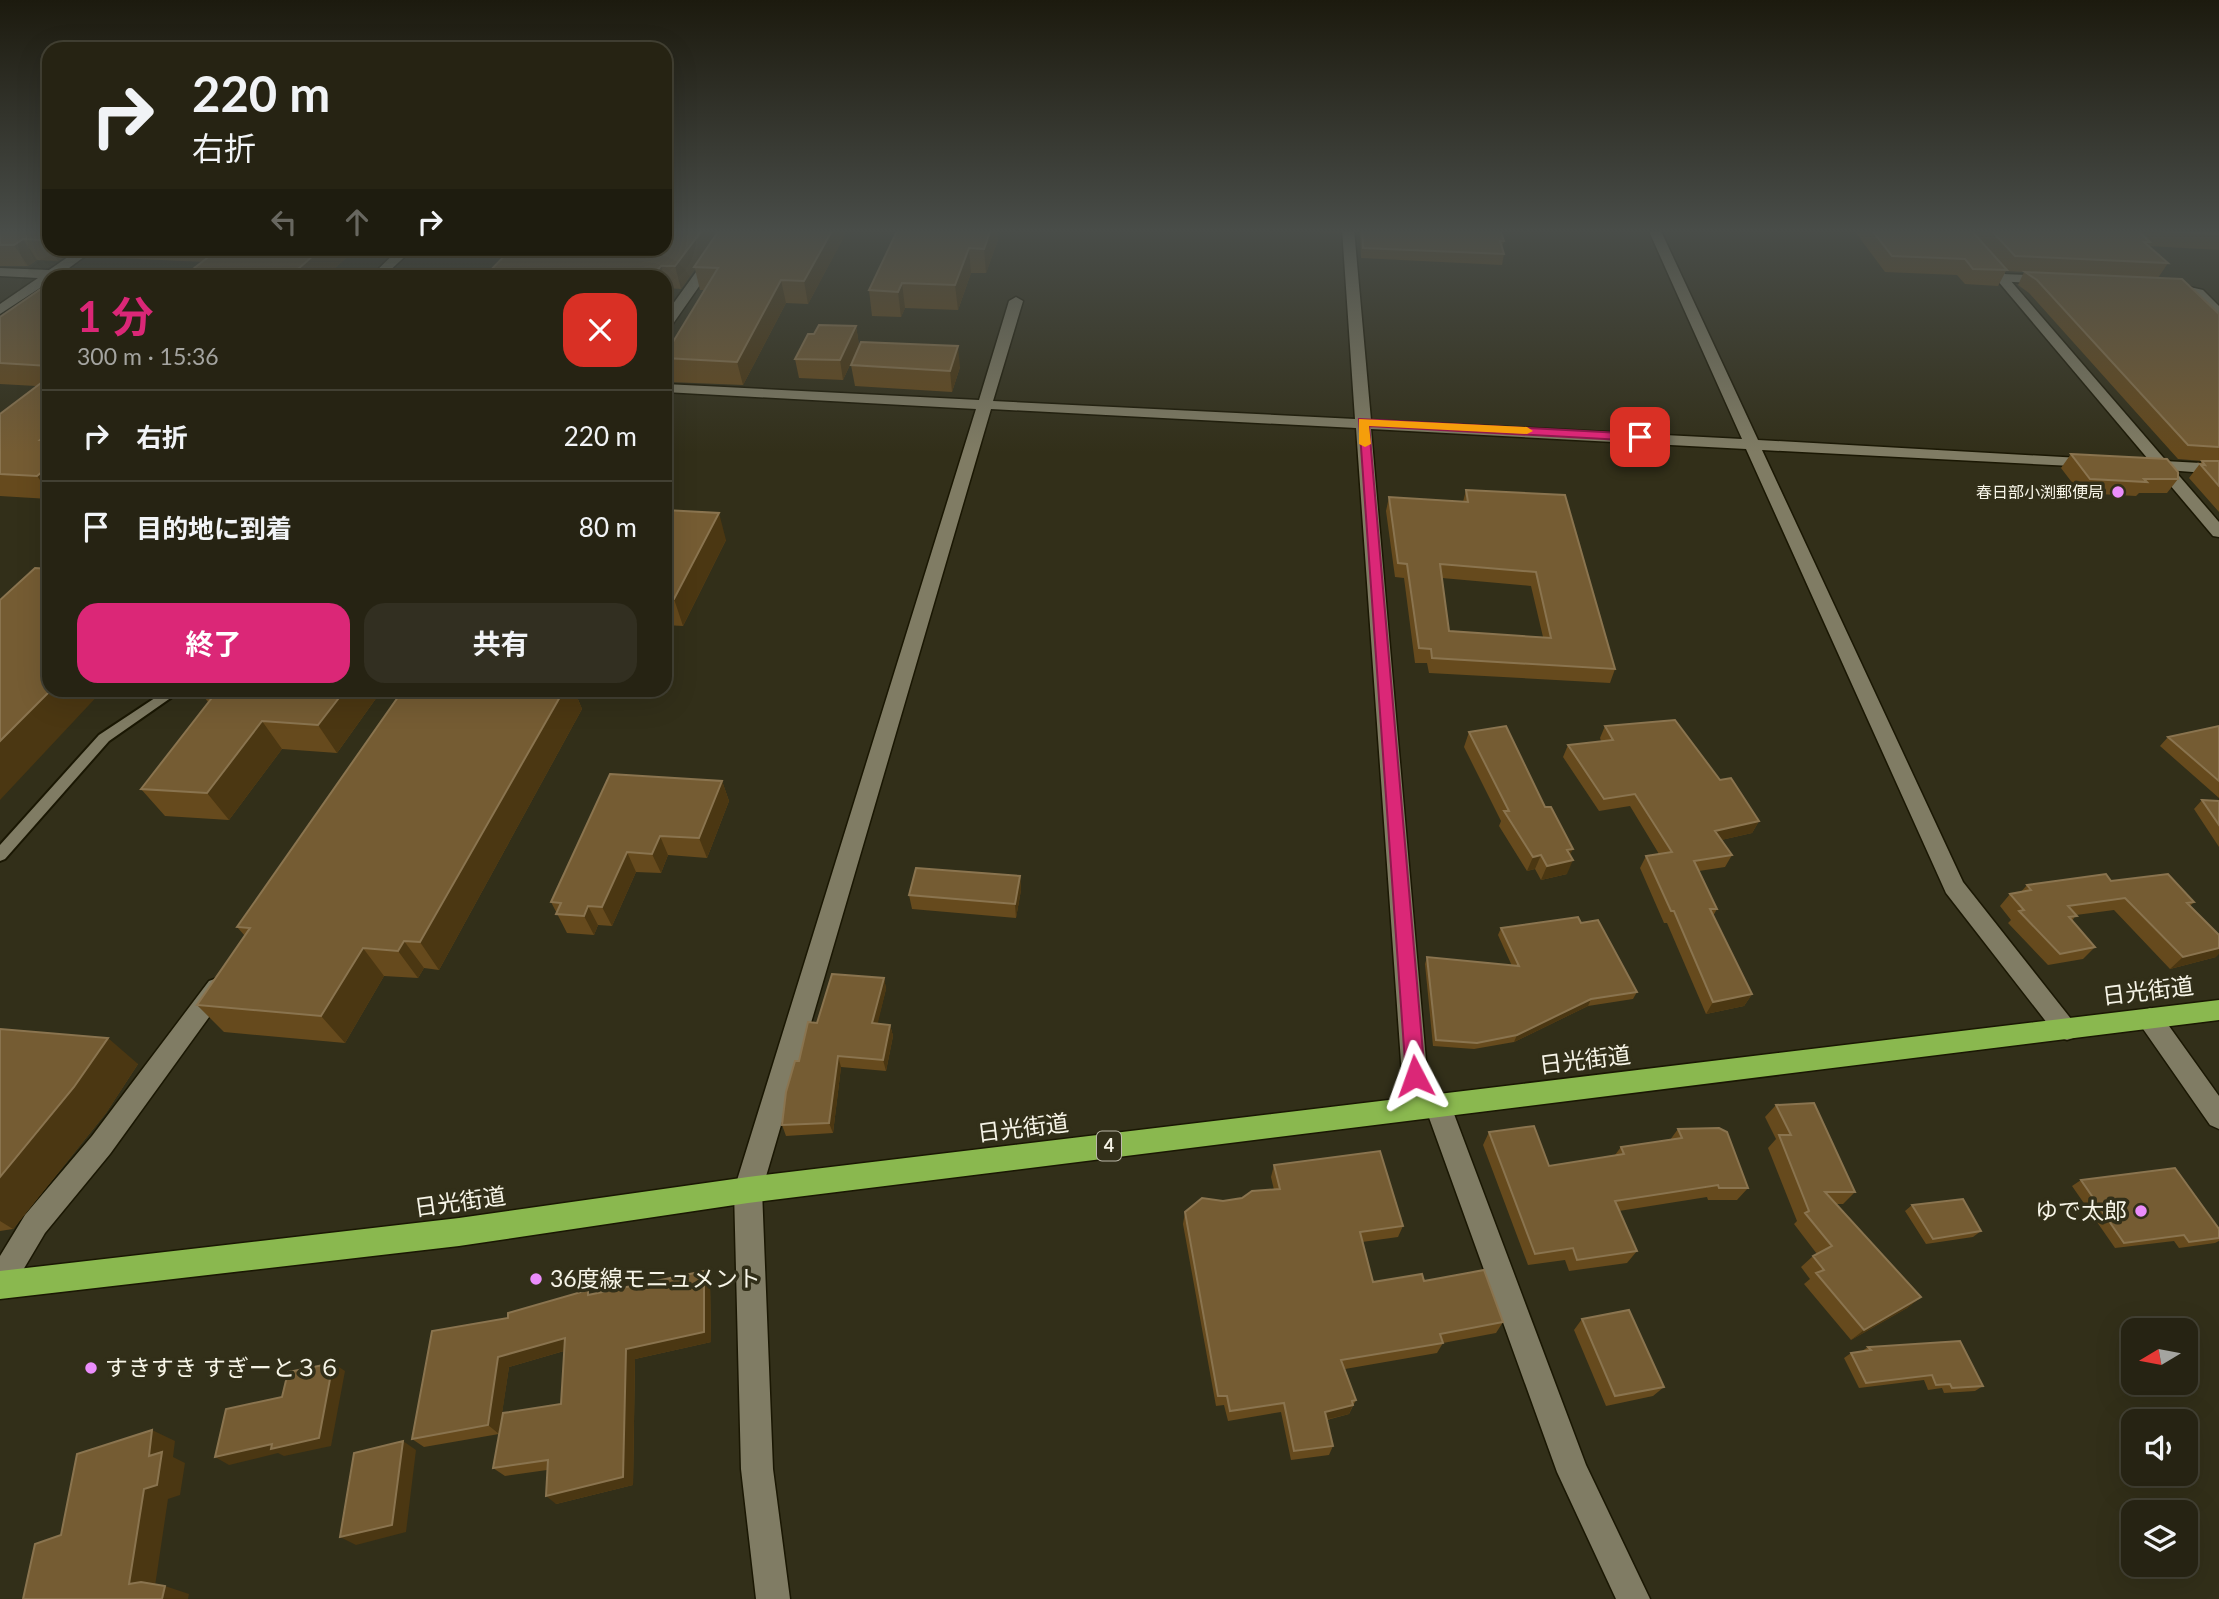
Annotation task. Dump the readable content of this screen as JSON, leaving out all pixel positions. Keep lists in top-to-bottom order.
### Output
{
  "streets": {
    "highway": ["日光街道", "4"]
  },
  "places": [
    "春日部小渕郵便局",
    "ゆで太郎",
    "36度線モニュメント",
    "すきすき すぎーと３６"
  ],
  "north": "left",
  "page": {
    "turn": ["220 m", "右折"],
    "heading": ["1 分", "300 m · 15:36"],
    "list": [
      {
        "name": "右折",
        "value": "220 m"
      },
      {
        "name": "目的地に到着",
        "value": "80 m"
      }
    ],
    "buttons": ["終了", "共有"]
  }
}
